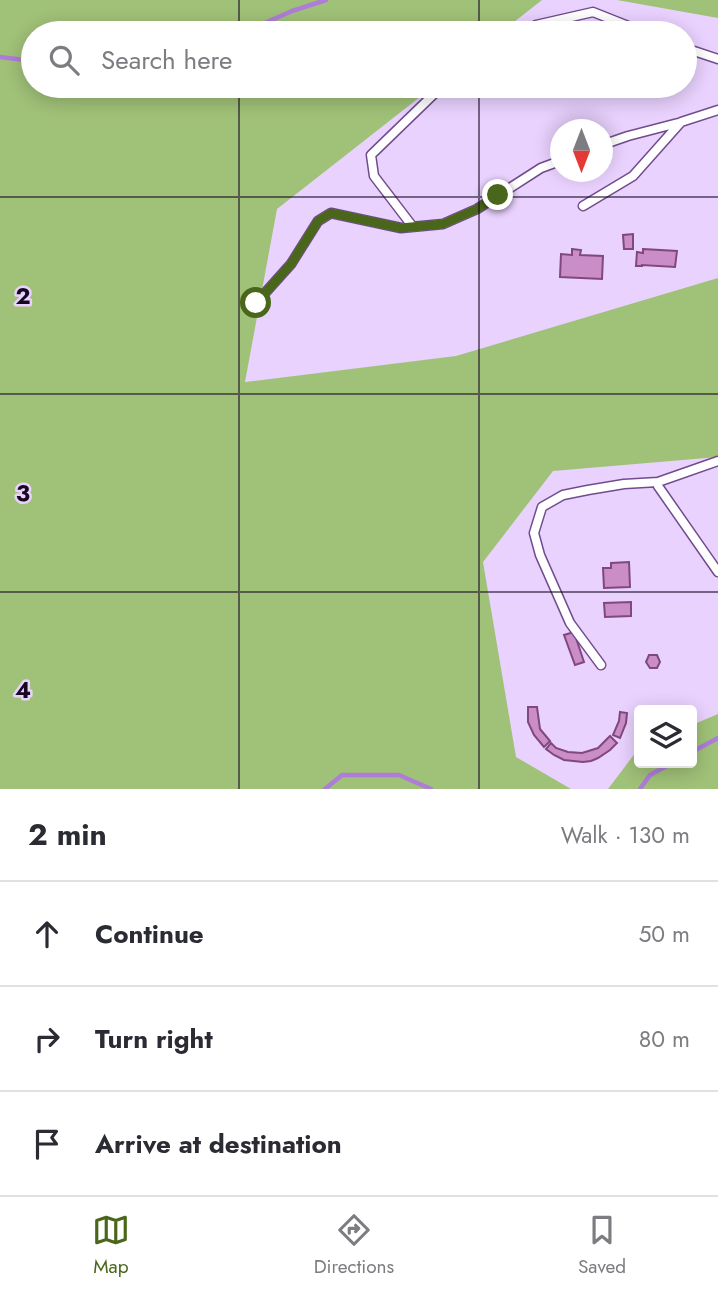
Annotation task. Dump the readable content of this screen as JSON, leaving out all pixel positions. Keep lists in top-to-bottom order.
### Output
{
  "north": "bottom",
  "page": {
    "search": "Search here",
    "heading": ["2 min", "Walk · 130 m"],
    "list": [
      ["Continue", "50 m"],
      ["Turn right", "80 m"],
      "Arrive at destination"
    ],
    "nav": ["Map", "Directions", "Saved"]
  },
  "grid": {
    "rows": ["2", "3", "4"]
  }
}
